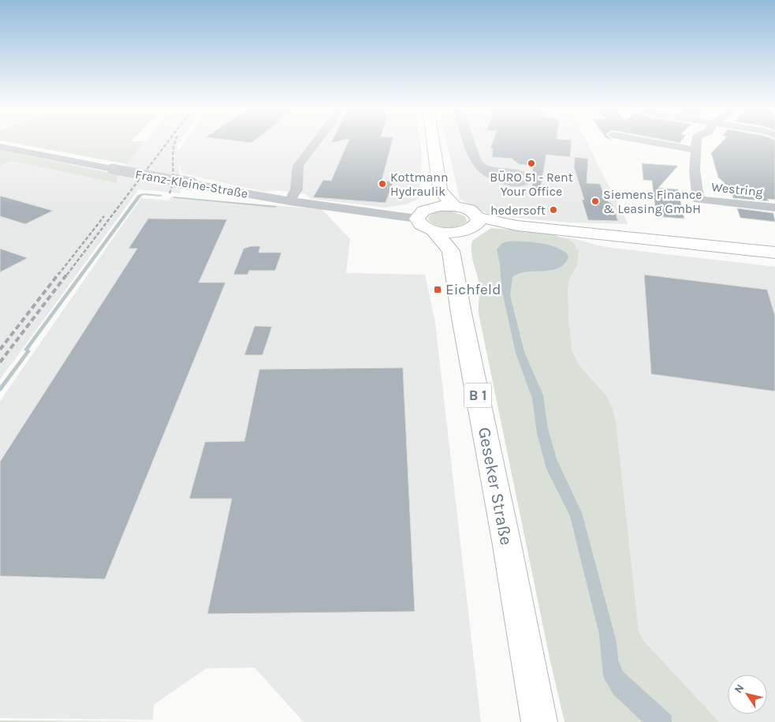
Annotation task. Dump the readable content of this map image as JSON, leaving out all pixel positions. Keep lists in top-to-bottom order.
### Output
{
  "streets": {
    "main road": ["B 1", "Geseker Straße"],
    "street": ["Franz-Kleine-Straße", "Westring"]
  },
  "places": {
    "other": [
      "BÜRO 51 - Rent Your Office",
      "Kottmann Hydraulik",
      "Siemens Finance & Leasing GmbH",
      "hedersoft"
    ],
    "transit": ["Eichfeld"]
  },
  "north": "top left"
}
